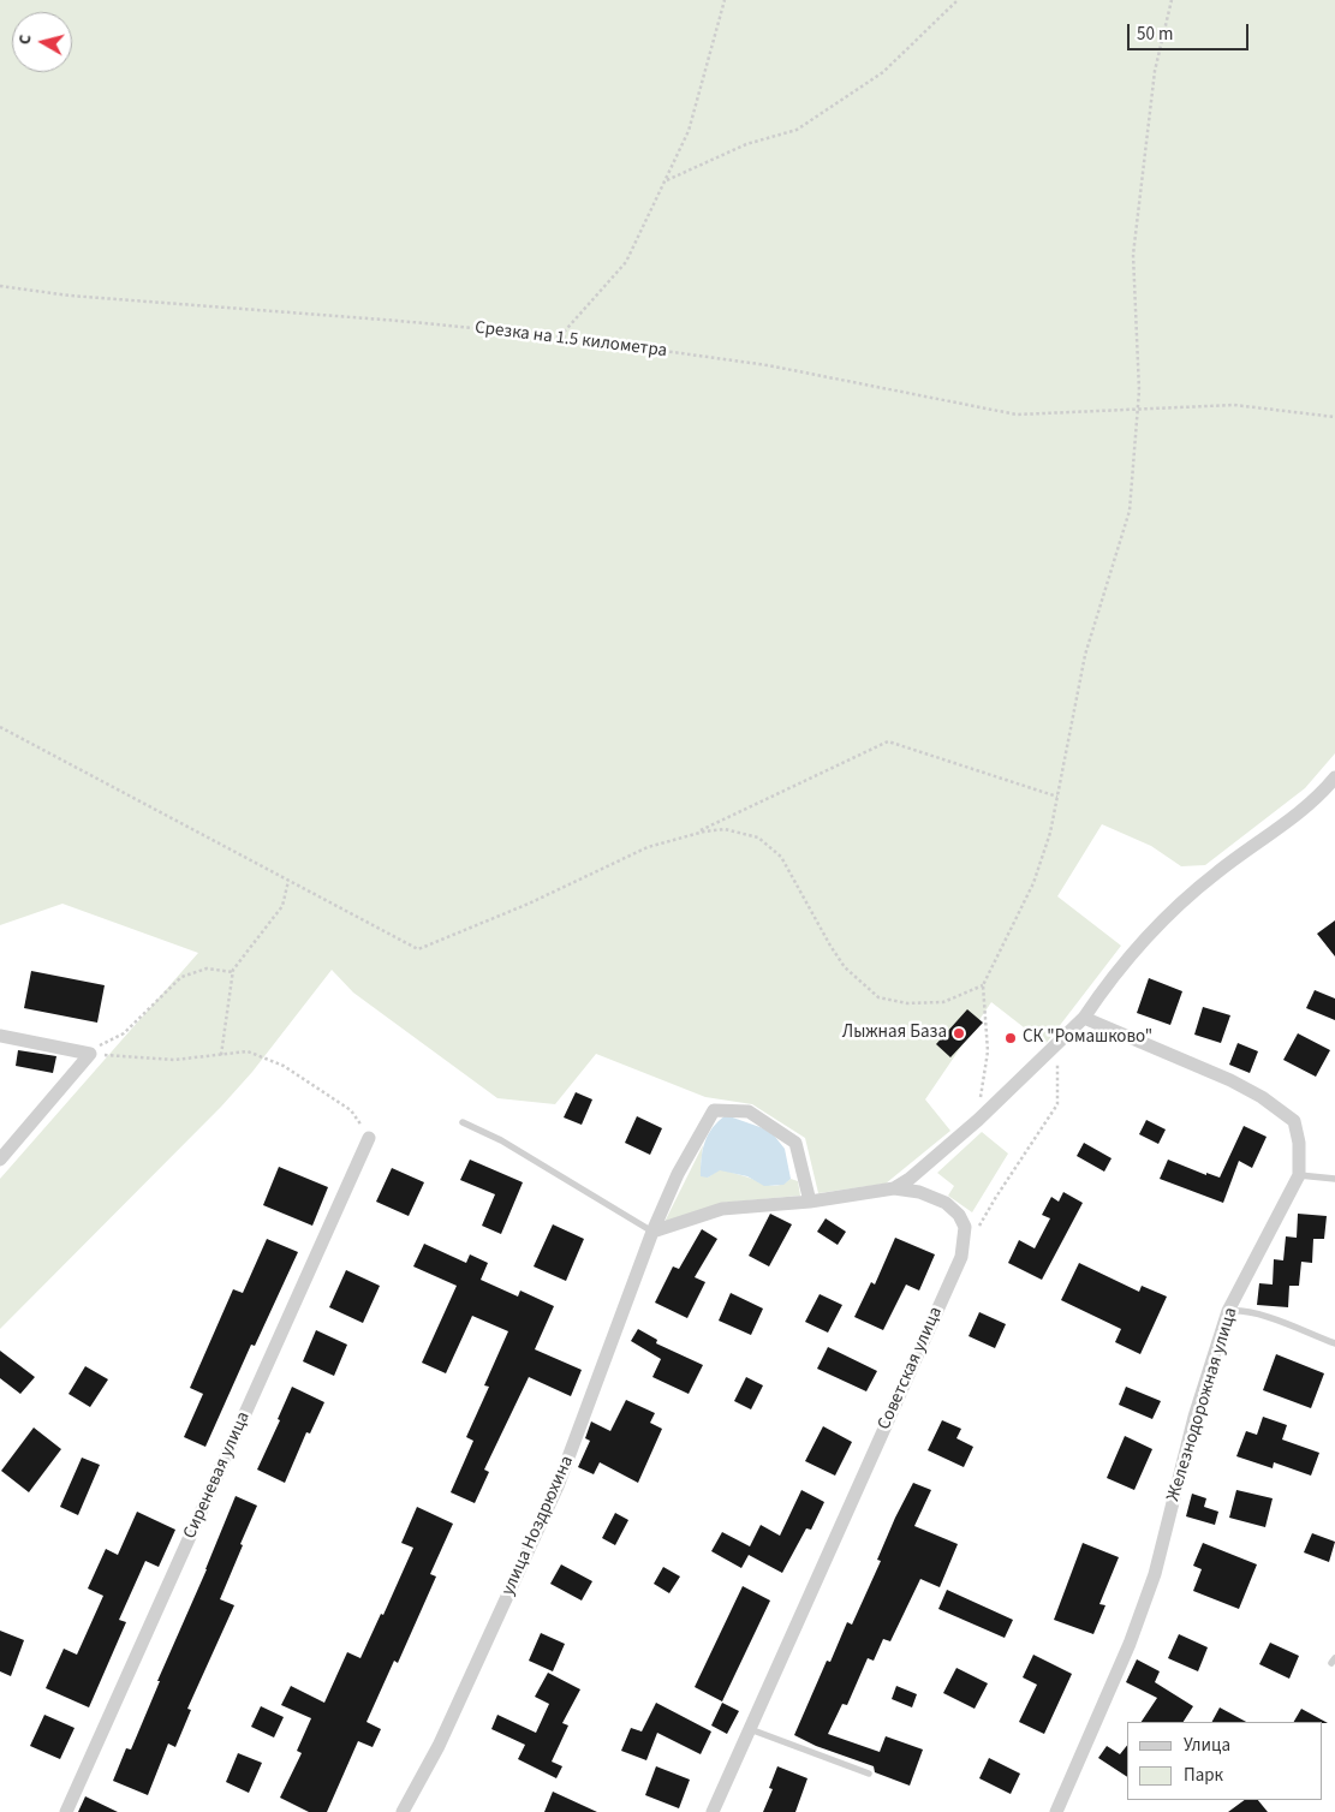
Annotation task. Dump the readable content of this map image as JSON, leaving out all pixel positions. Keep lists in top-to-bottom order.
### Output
{
  "streets": {
    "street": [
      "Советская улица",
      "Железнодорожная улица",
      "Сиреневая улица",
      "улица Ноздрюхина"
    ],
    "path": ["Срезка на 1.5 километра"]
  },
  "crossings": [
    ["Советская улица", "улица Ноздрюхина"]
  ],
  "places": ["Лыжная База", "СК \"Ромашково\""],
  "legend": ["Улица", "Парк"],
  "scale_bar": "50 m",
  "north": "left"
}
